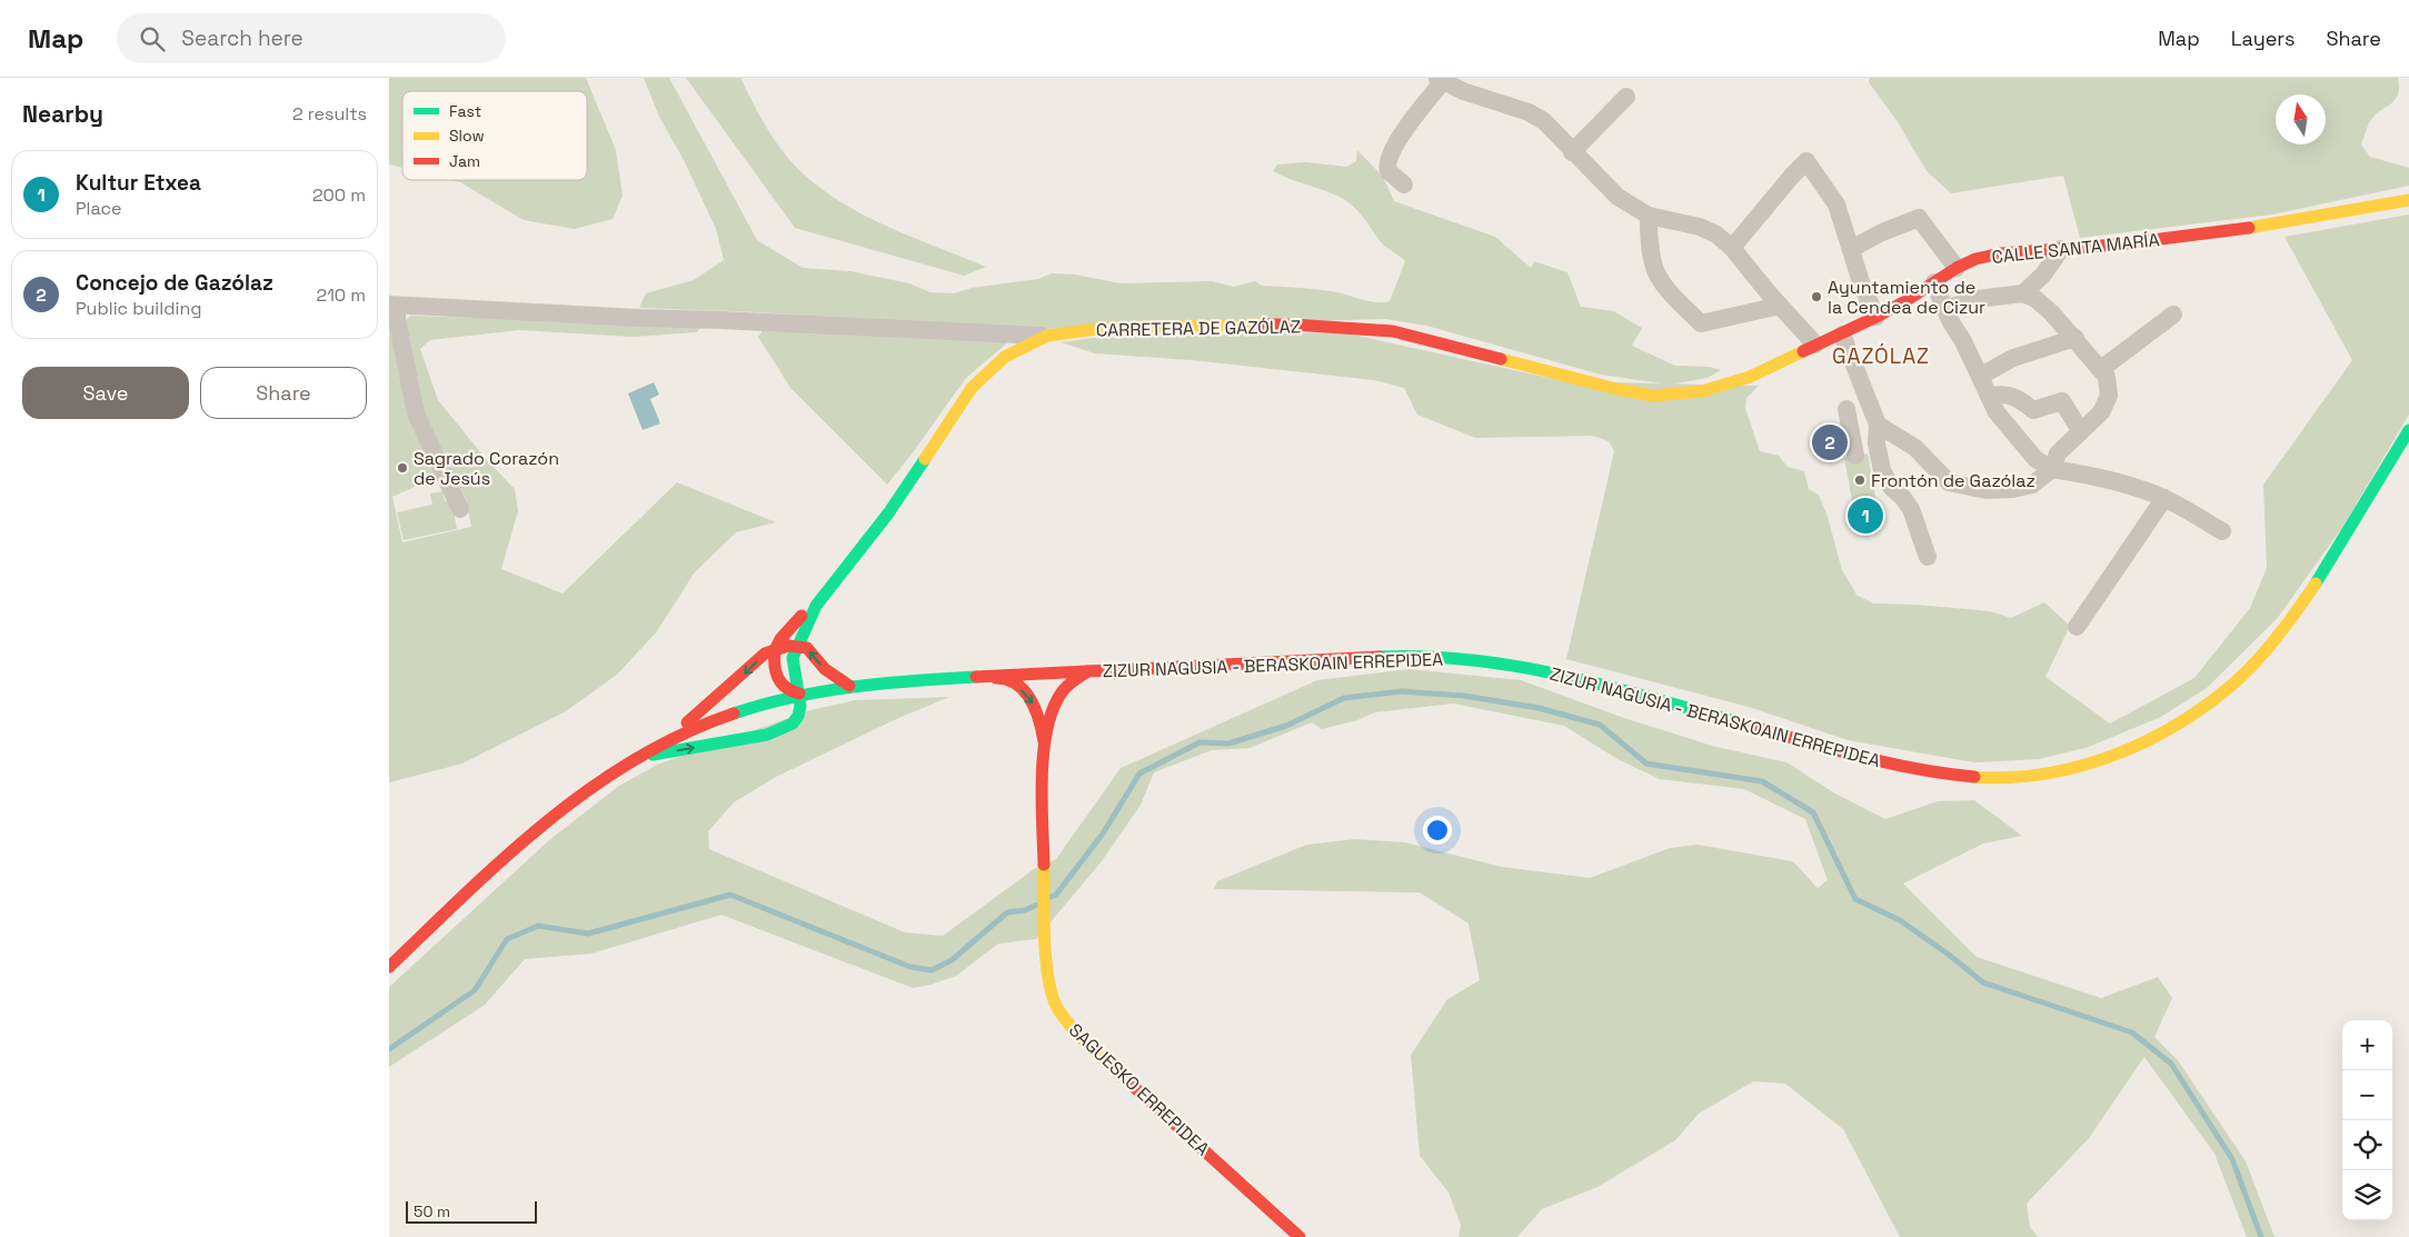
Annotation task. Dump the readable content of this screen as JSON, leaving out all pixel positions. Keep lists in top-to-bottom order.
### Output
{
  "streets": {
    "street": [
      "CALLE SANTA MARÍA",
      "CARRETERA DE GAZÓLAZ",
      "ZIZUR NAGUSIA - BERASKOAIN ERREPIDEA",
      "SAGUESKO ERREPIDEA"
    ]
  },
  "crossings": [
    ["CALLE SANTA MARÍA", "CARRETERA DE GAZÓLAZ"]
  ],
  "districts": ["GAZÓLAZ"],
  "places": ["Ayuntamiento de la Cendea de Cizur", "Sagrado Corazón de Jesús", "Frontón de Gazólaz"],
  "legend": ["Fast", "Slow", "Jam"],
  "scale_bar": "50 m",
  "north": "top",
  "page": {
    "header": "Map",
    "search": "Search here",
    "nav": ["Map", "Layers", "Share"],
    "heading": ["Nearby", "2 results"],
    "list": [
      {
        "mark": "1",
        "name": "Kultur Etxea",
        "note": "Place",
        "value": "200 m"
      },
      {
        "mark": "2",
        "name": "Concejo de Gazólaz",
        "note": "Public building",
        "value": "210 m"
      }
    ],
    "buttons": ["Save", "Share"],
    "pins": ["2", "1"],
    "map_buttons": ["+", "−"],
    "scale": "50 m"
  }
}
